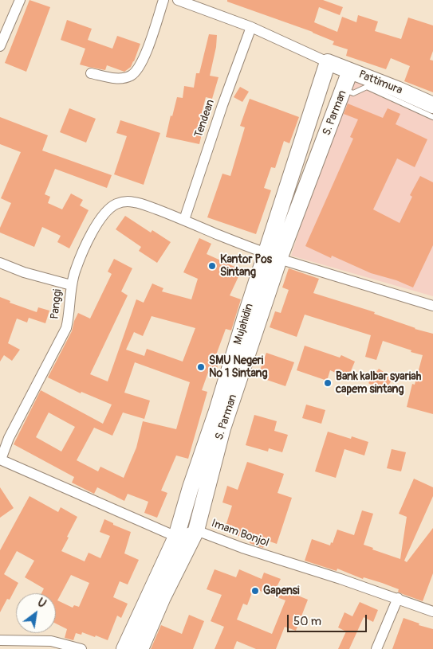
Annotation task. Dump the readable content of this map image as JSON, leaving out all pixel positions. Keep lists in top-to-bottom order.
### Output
{
  "streets": {
    "main road": ["Pattimura", "S. Parman", "Mujahidin"],
    "street": ["Tendean", "Panggi", "Imam Bonjol"]
  },
  "crossings": [
    ["Pattimura", "S. Parman"],
    ["Pattimura", "Mujahidin"],
    ["S. Parman", "Panggi"],
    ["S. Parman", "Mujahidin"],
    ["S. Parman", "Imam Bonjol"],
    ["Tendean", "Panggi"],
    ["Panggi", "Mujahidin"],
    ["Mujahidin", "Imam Bonjol"]
  ],
  "places": [
    "Kantor Pos Sintang",
    "SMU Negeri No 1 Sintang",
    "Bank kalbar syariah capem sintang",
    "Gapensi"
  ],
  "scale_bar": "50 m",
  "north": "top right"
}
